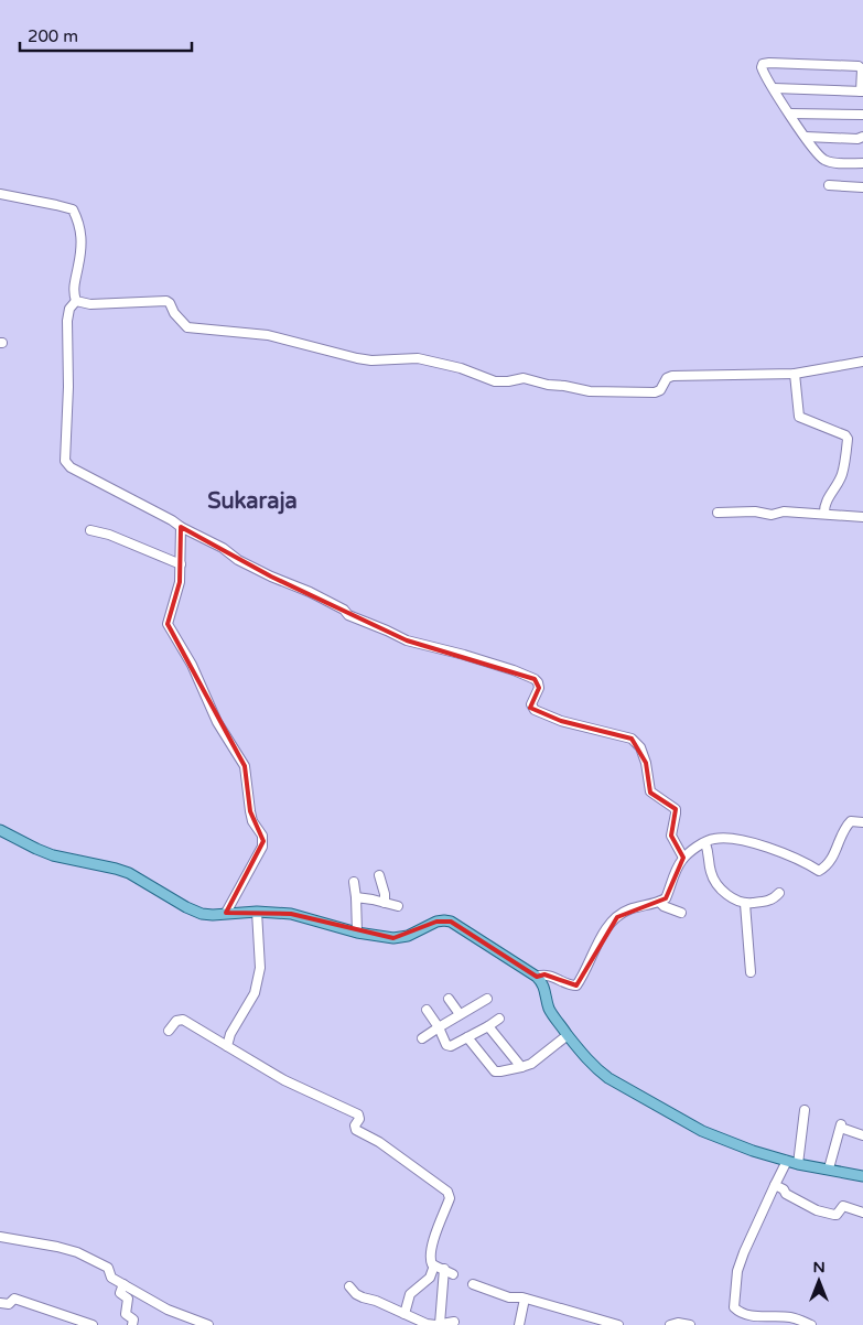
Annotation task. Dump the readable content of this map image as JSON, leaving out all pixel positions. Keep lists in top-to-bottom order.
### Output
{
  "districts": ["Sukaraja"],
  "scale_bar": "200 m",
  "north": "top"
}
